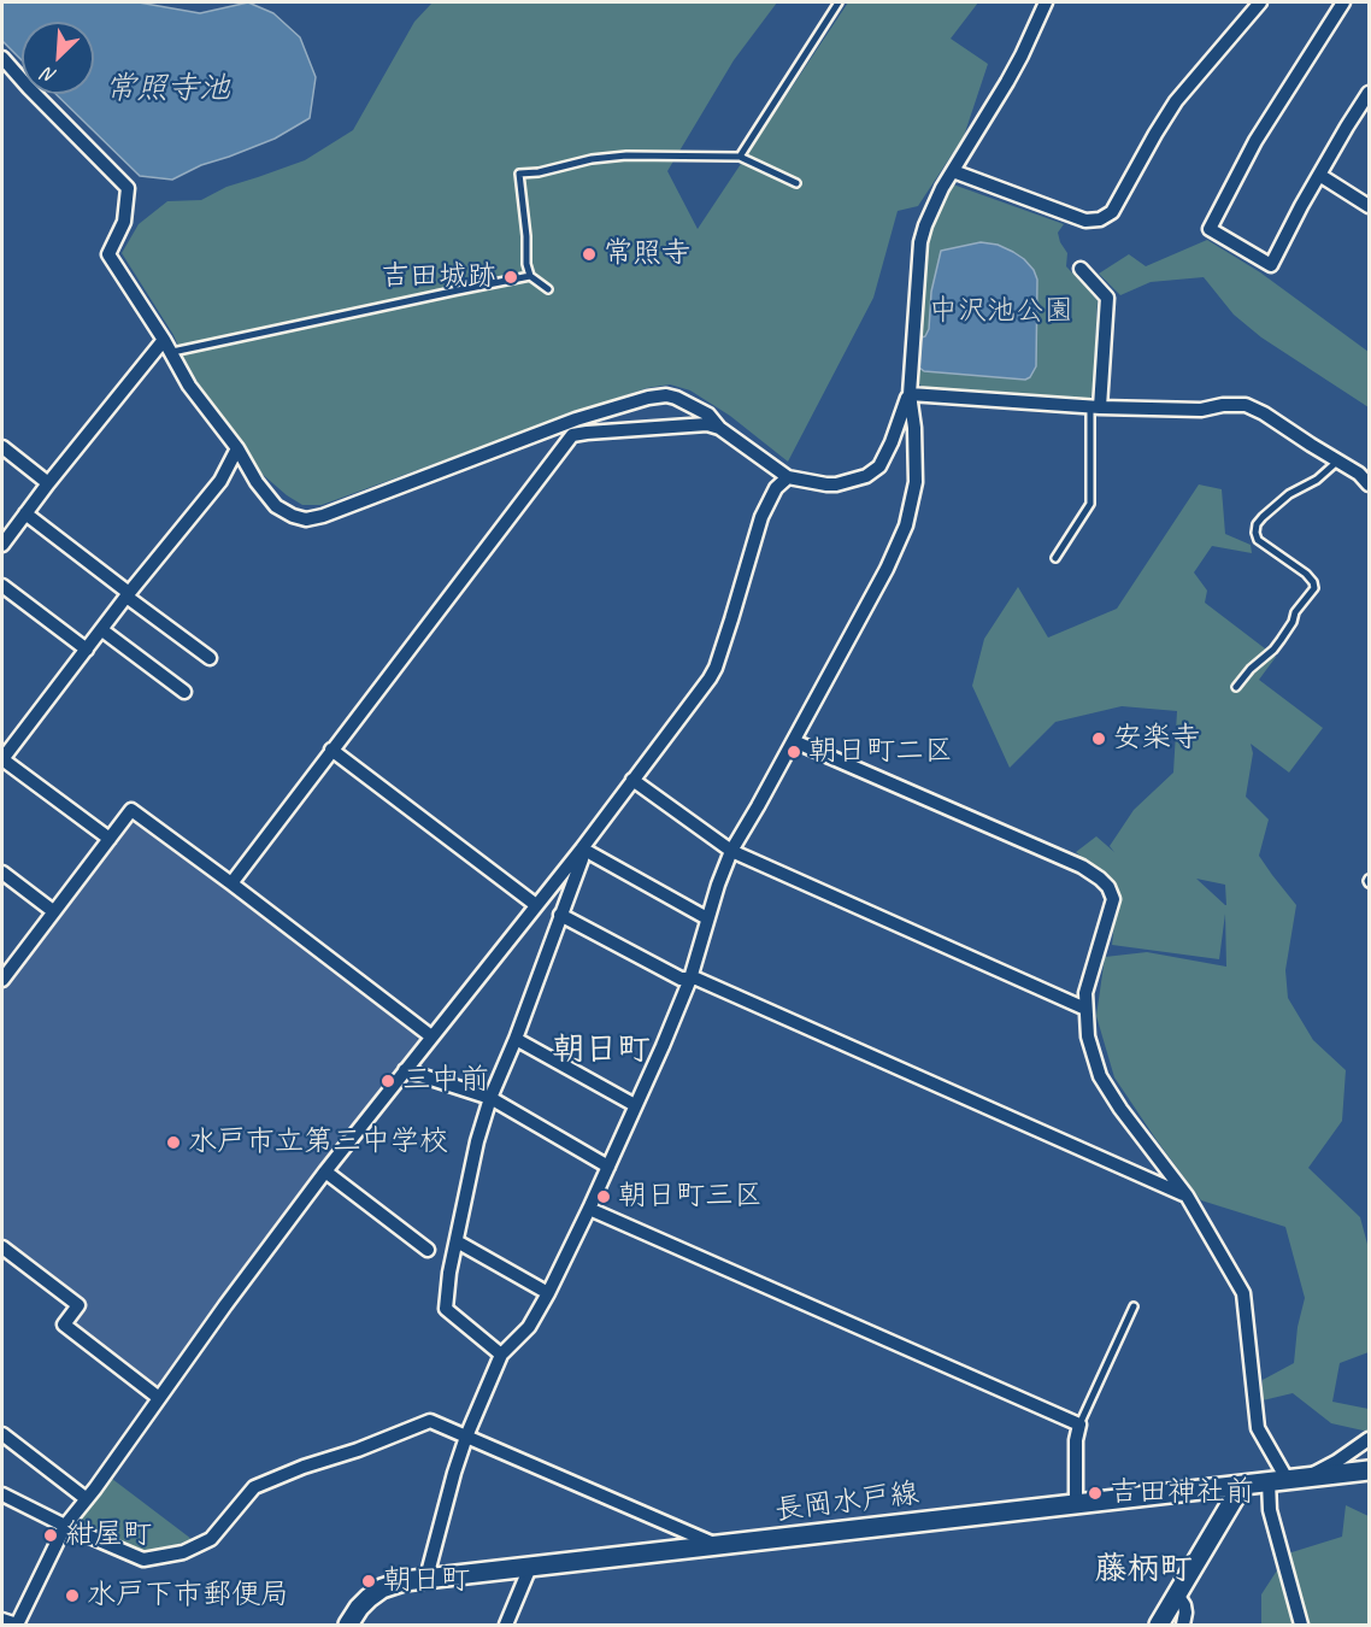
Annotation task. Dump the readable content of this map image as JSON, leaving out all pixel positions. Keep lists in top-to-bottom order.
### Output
{
  "streets": {
    "main road": ["長岡水戸線"]
  },
  "districts": ["朝日町", "藤柄町"],
  "water": ["常照寺池"],
  "parks": ["中沢池公園"],
  "places": [
    "常照寺",
    "吉田城跡",
    "安楽寺",
    "朝日町二区",
    "三中前",
    "水戸市立第三中学校",
    "朝日町三区",
    "吉田神社前",
    "紺屋町",
    "朝日町",
    "水戸下市郵便局"
  ],
  "north": "bottom left"
}
